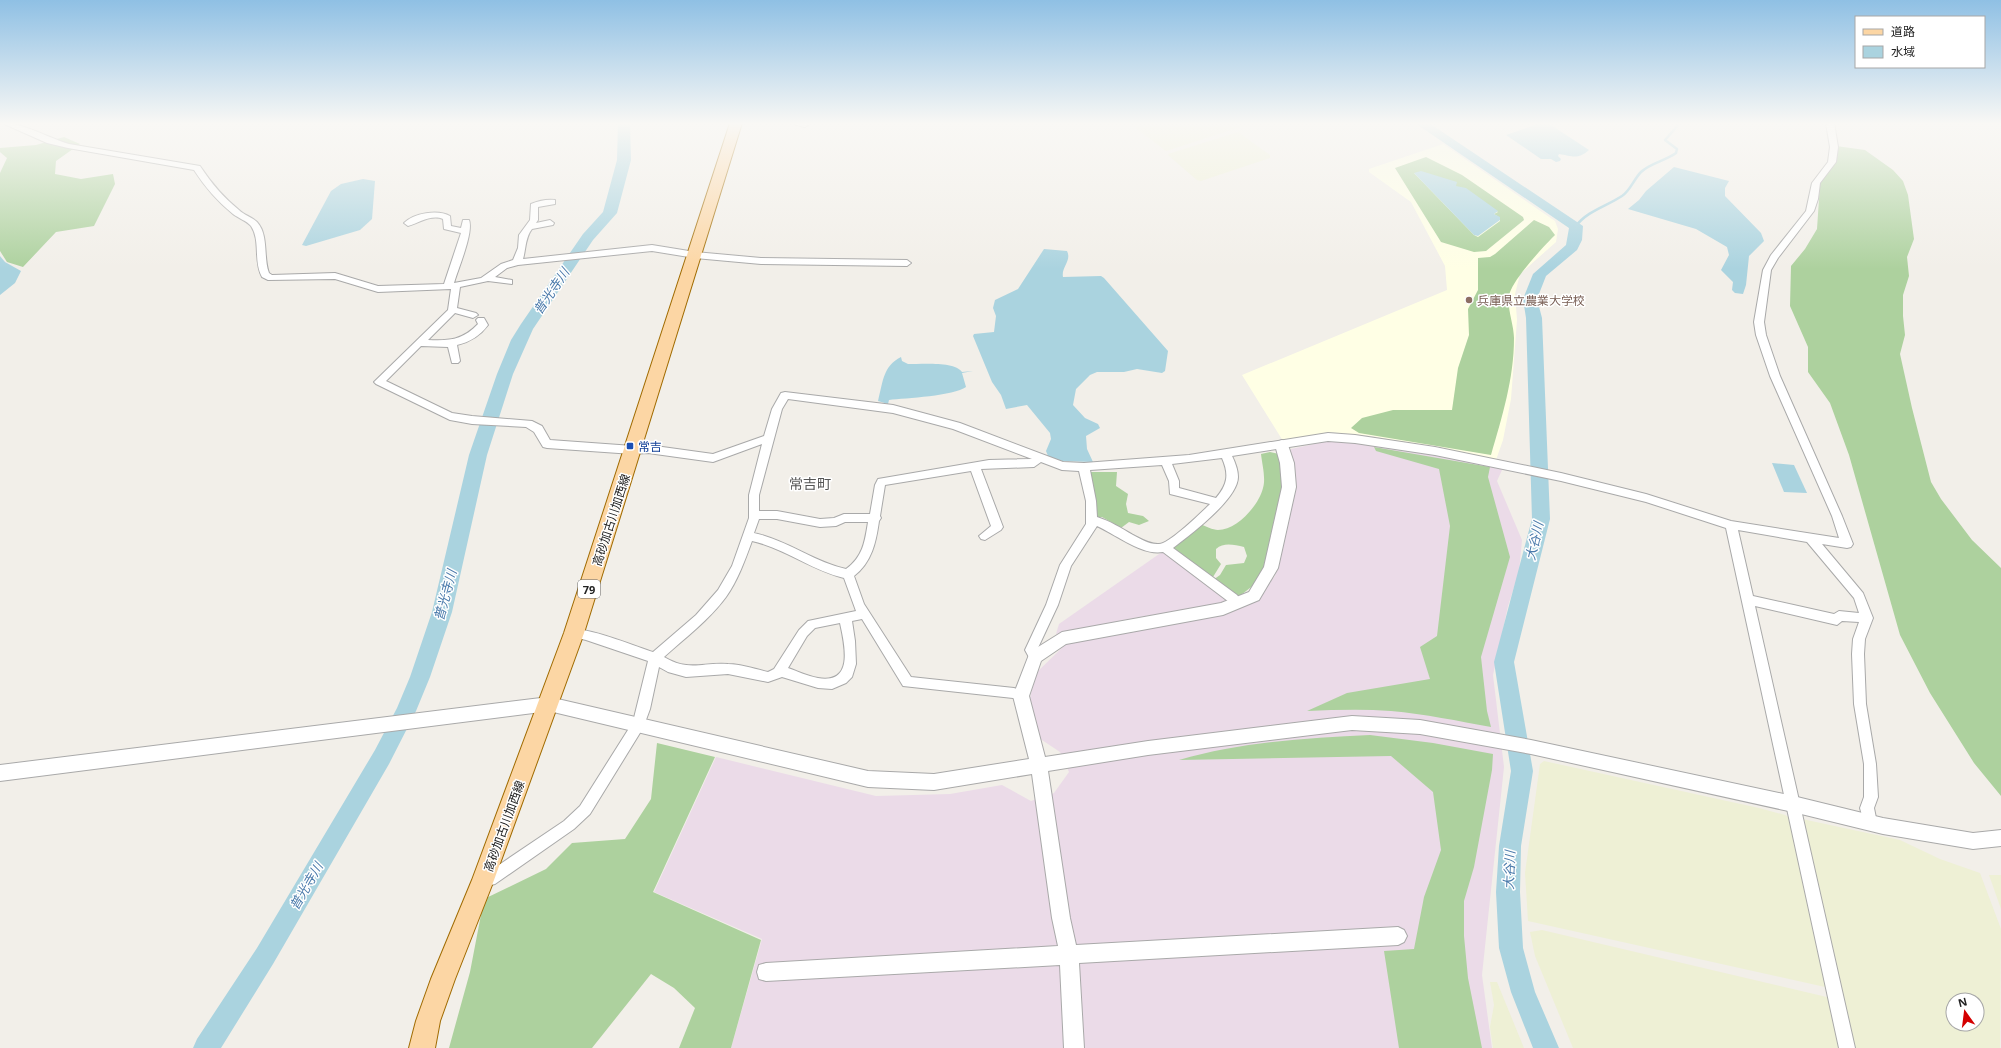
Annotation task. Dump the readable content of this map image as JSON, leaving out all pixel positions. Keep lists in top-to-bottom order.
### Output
{
  "streets": {
    "main road": ["高砂加古川加西線", "79"]
  },
  "districts": ["常吉町"],
  "water": ["普光寺川", "大谷川"],
  "places": {
    "other": ["兵庫県立農業大学校"],
    "transit": ["常吉"]
  },
  "legend": ["道路", "水域"],
  "north": "top"
}
